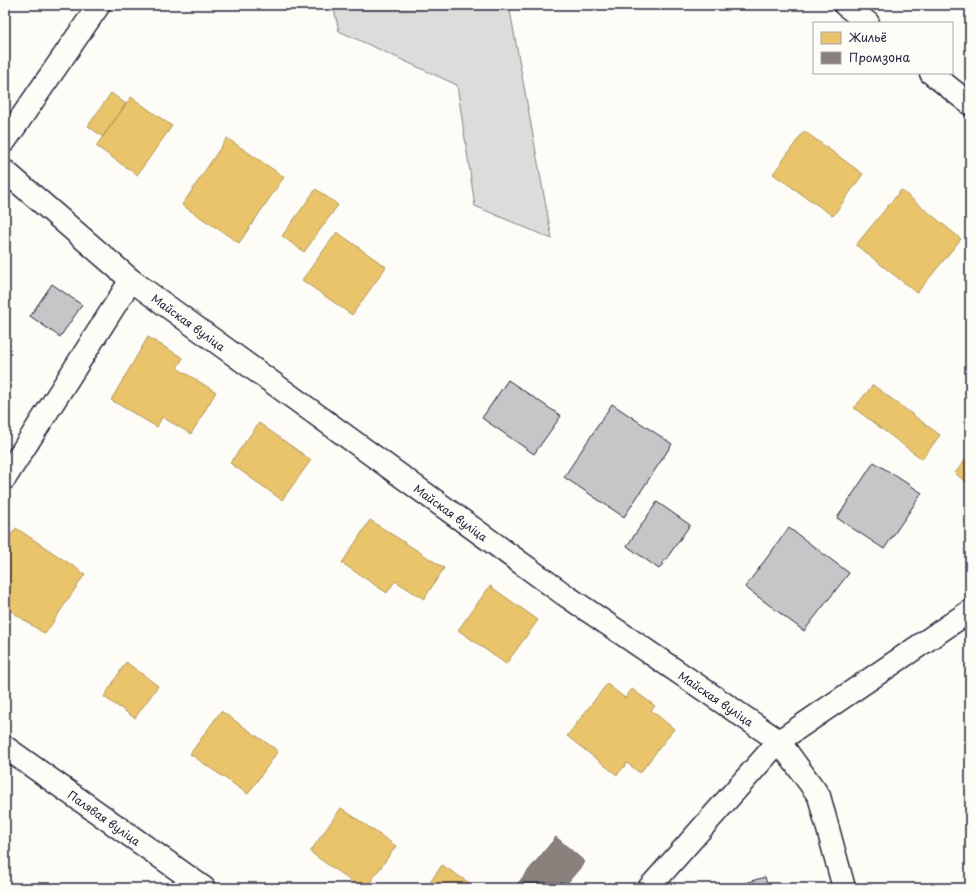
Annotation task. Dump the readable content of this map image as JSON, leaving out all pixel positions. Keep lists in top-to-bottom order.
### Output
{
  "streets": {
    "street": ["Майская вуліца", "Палявая вуліца"]
  },
  "legend": ["Жильё", "Промзона"]
}
